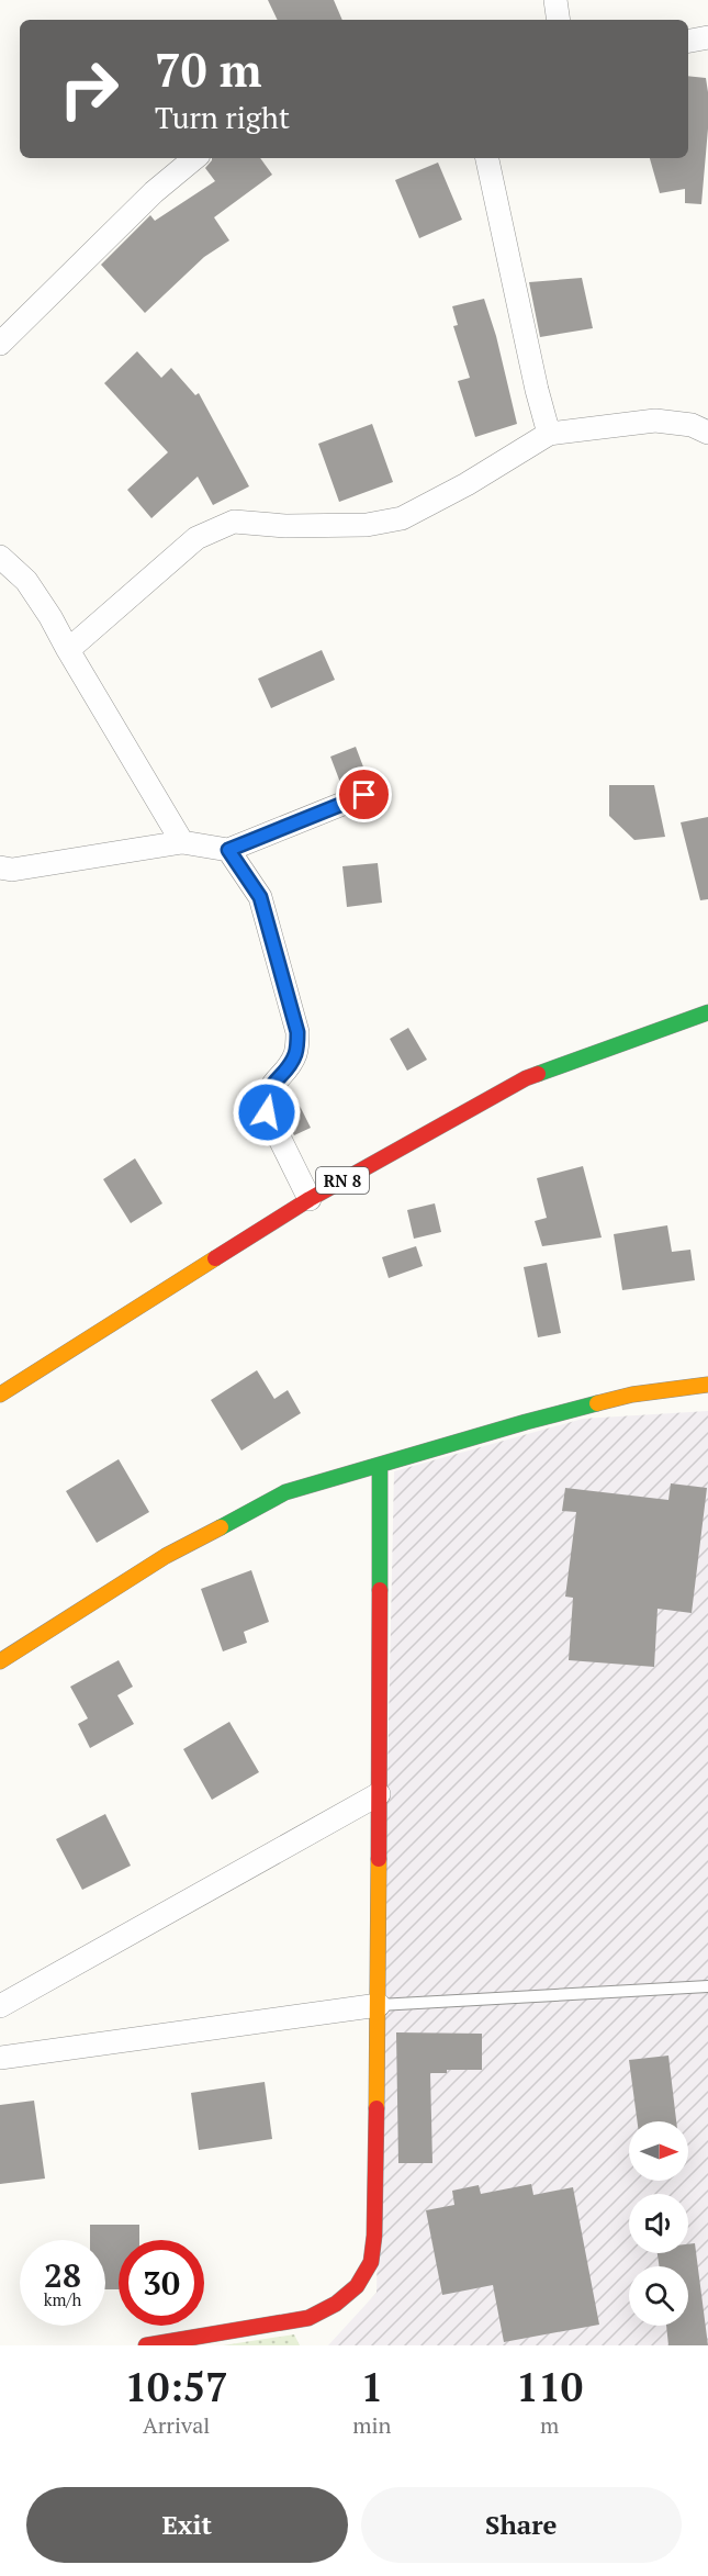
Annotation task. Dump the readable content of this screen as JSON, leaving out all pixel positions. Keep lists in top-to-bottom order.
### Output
{
  "streets": {
    "street": ["RN 8"]
  },
  "north": "right",
  "page": {
    "turn": ["70 m", "Turn right"],
    "speed": "28 km/h",
    "limit": "30",
    "eta": [
      "10:57",
      "Arrival",
      "1",
      "min",
      "110",
      "m"
    ],
    "buttons": ["Exit", "Share"]
  }
}
